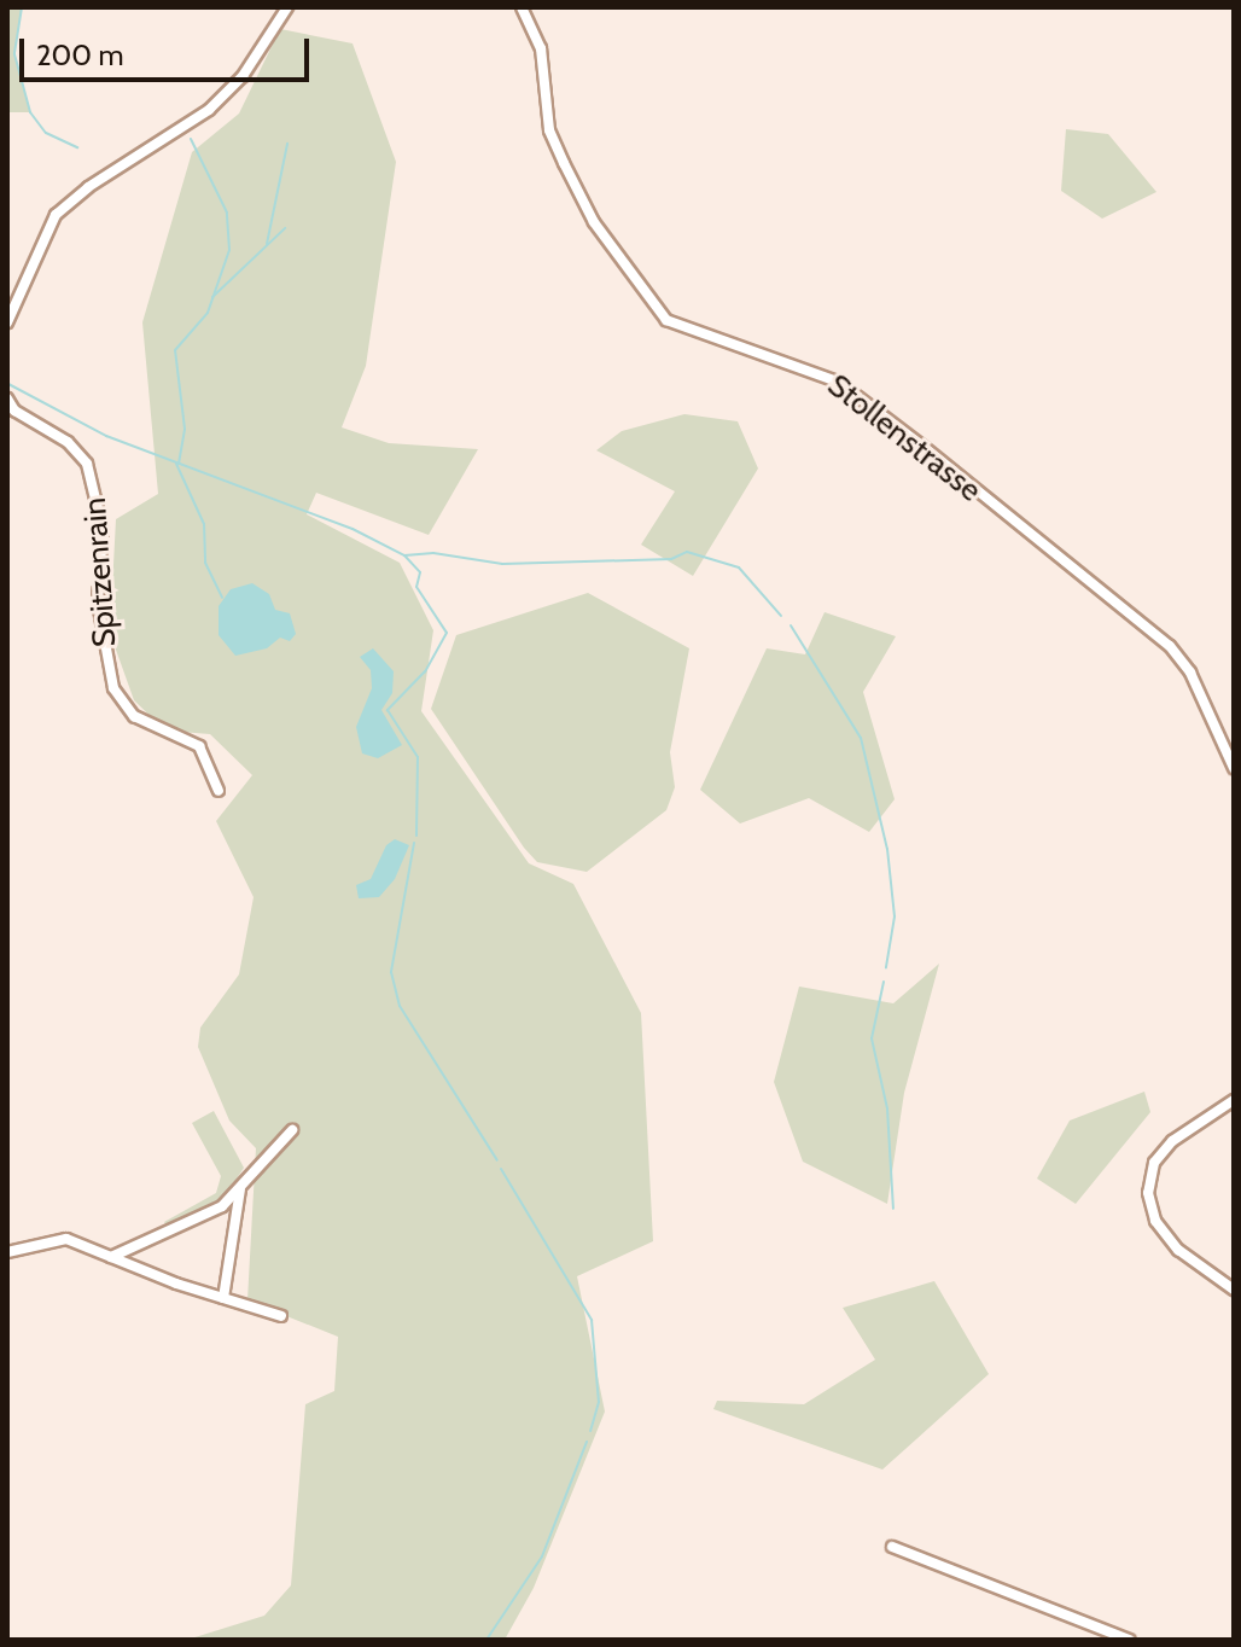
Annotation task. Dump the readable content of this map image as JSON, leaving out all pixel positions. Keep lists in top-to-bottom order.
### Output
{
  "streets": {
    "street": ["Stollenstrasse", "Spitzenrain"]
  },
  "scale_bar": "200 m"
}
